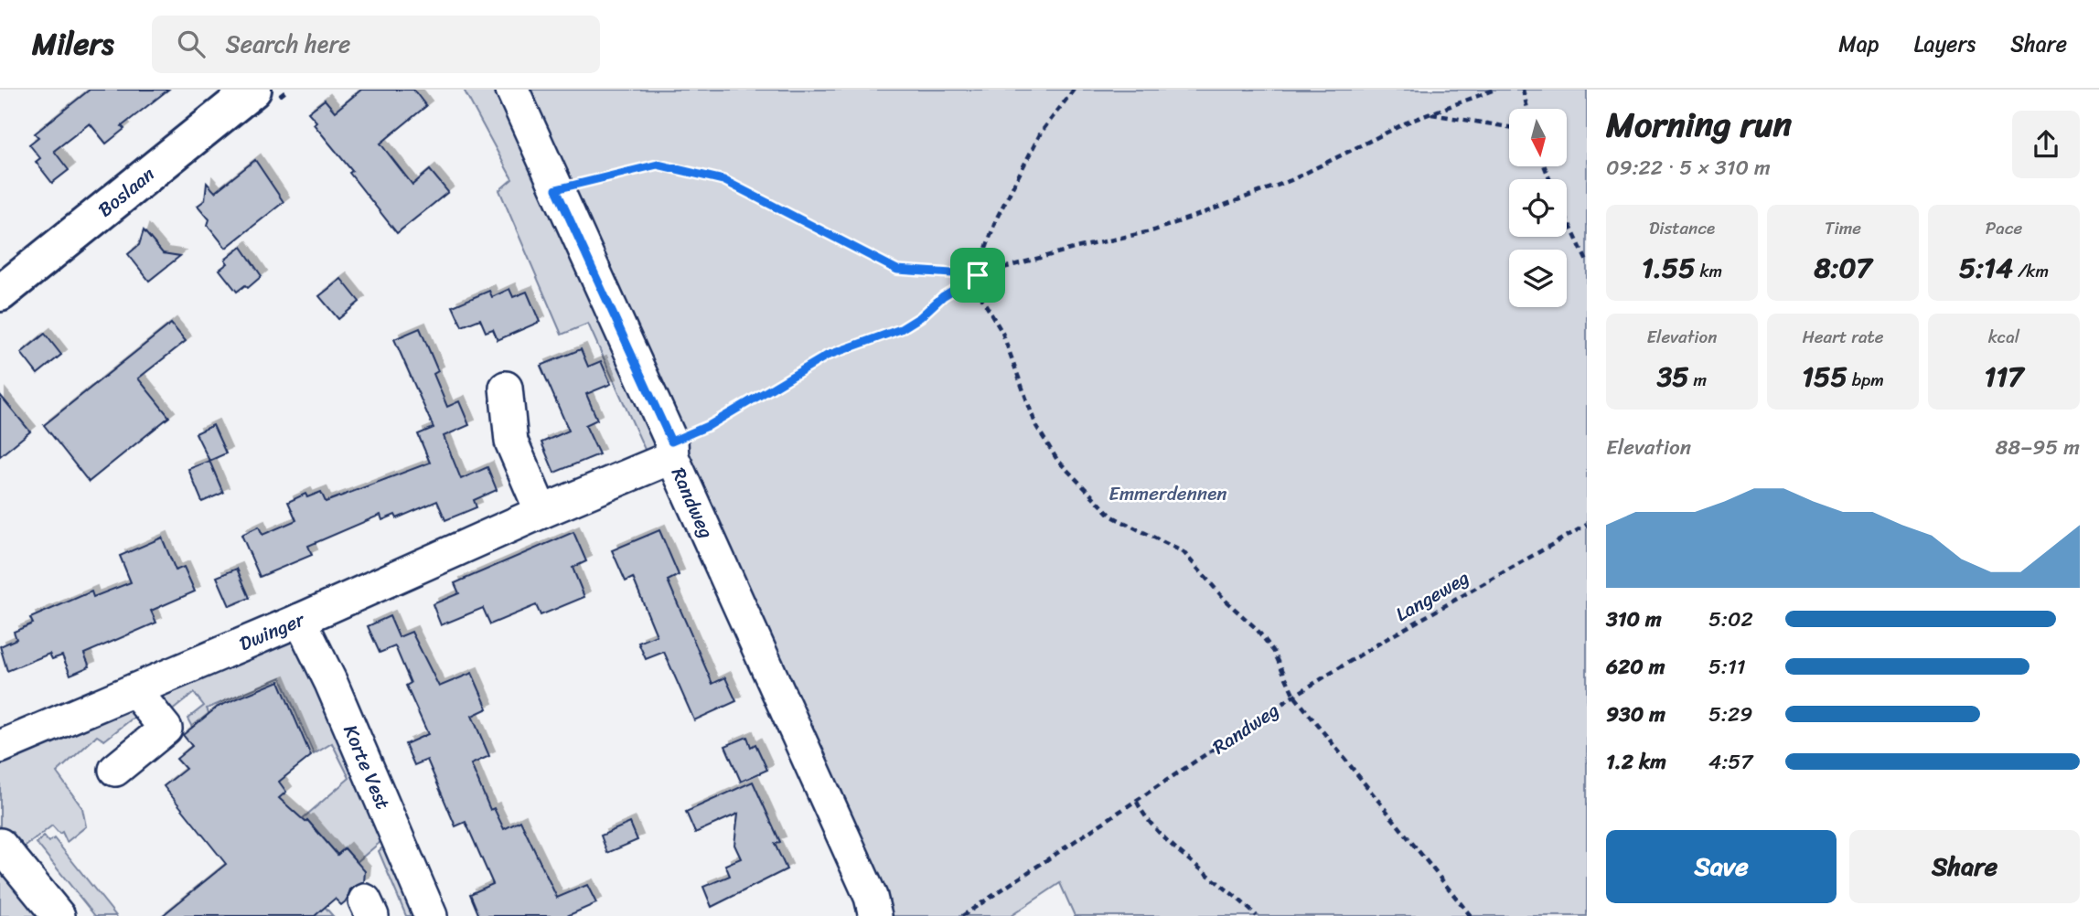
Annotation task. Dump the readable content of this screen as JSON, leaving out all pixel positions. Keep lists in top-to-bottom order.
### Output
{
  "streets": {
    "main road": ["Boslaan"],
    "street": ["Randweg", "Dwinger", "Korte Vest"],
    "path": ["Langeweg"]
  },
  "crossings": [
    ["Randweg", "Langeweg"],
    ["Randweg", "Dwinger"],
    ["Dwinger", "Korte Vest"]
  ],
  "parks": ["Emmerdennen"],
  "north": "bottom",
  "page": {
    "header": "Milers",
    "search": "Search here",
    "nav": ["Map", "Layers", "Share"],
    "heading": ["Morning run", "09:22 · 5 × 310 m"],
    "stats": [
      ["Distance", "1.55 km"],
      ["Time", "8:07"],
      ["Pace", "5:14 /km"],
      ["Elevation", "35 m"],
      ["Heart rate", "155 bpm"],
      ["kcal", "117"]
    ],
    "chart": ["Elevation", "88–95 m"],
    "list": [
      {
        "name": "310 m",
        "note": "5:02"
      },
      {
        "name": "620 m",
        "note": "5:11"
      },
      {
        "name": "930 m",
        "note": "5:29"
      },
      {
        "name": "1.2 km",
        "note": "4:57"
      }
    ],
    "buttons": ["Save", "Share"]
  }
}
